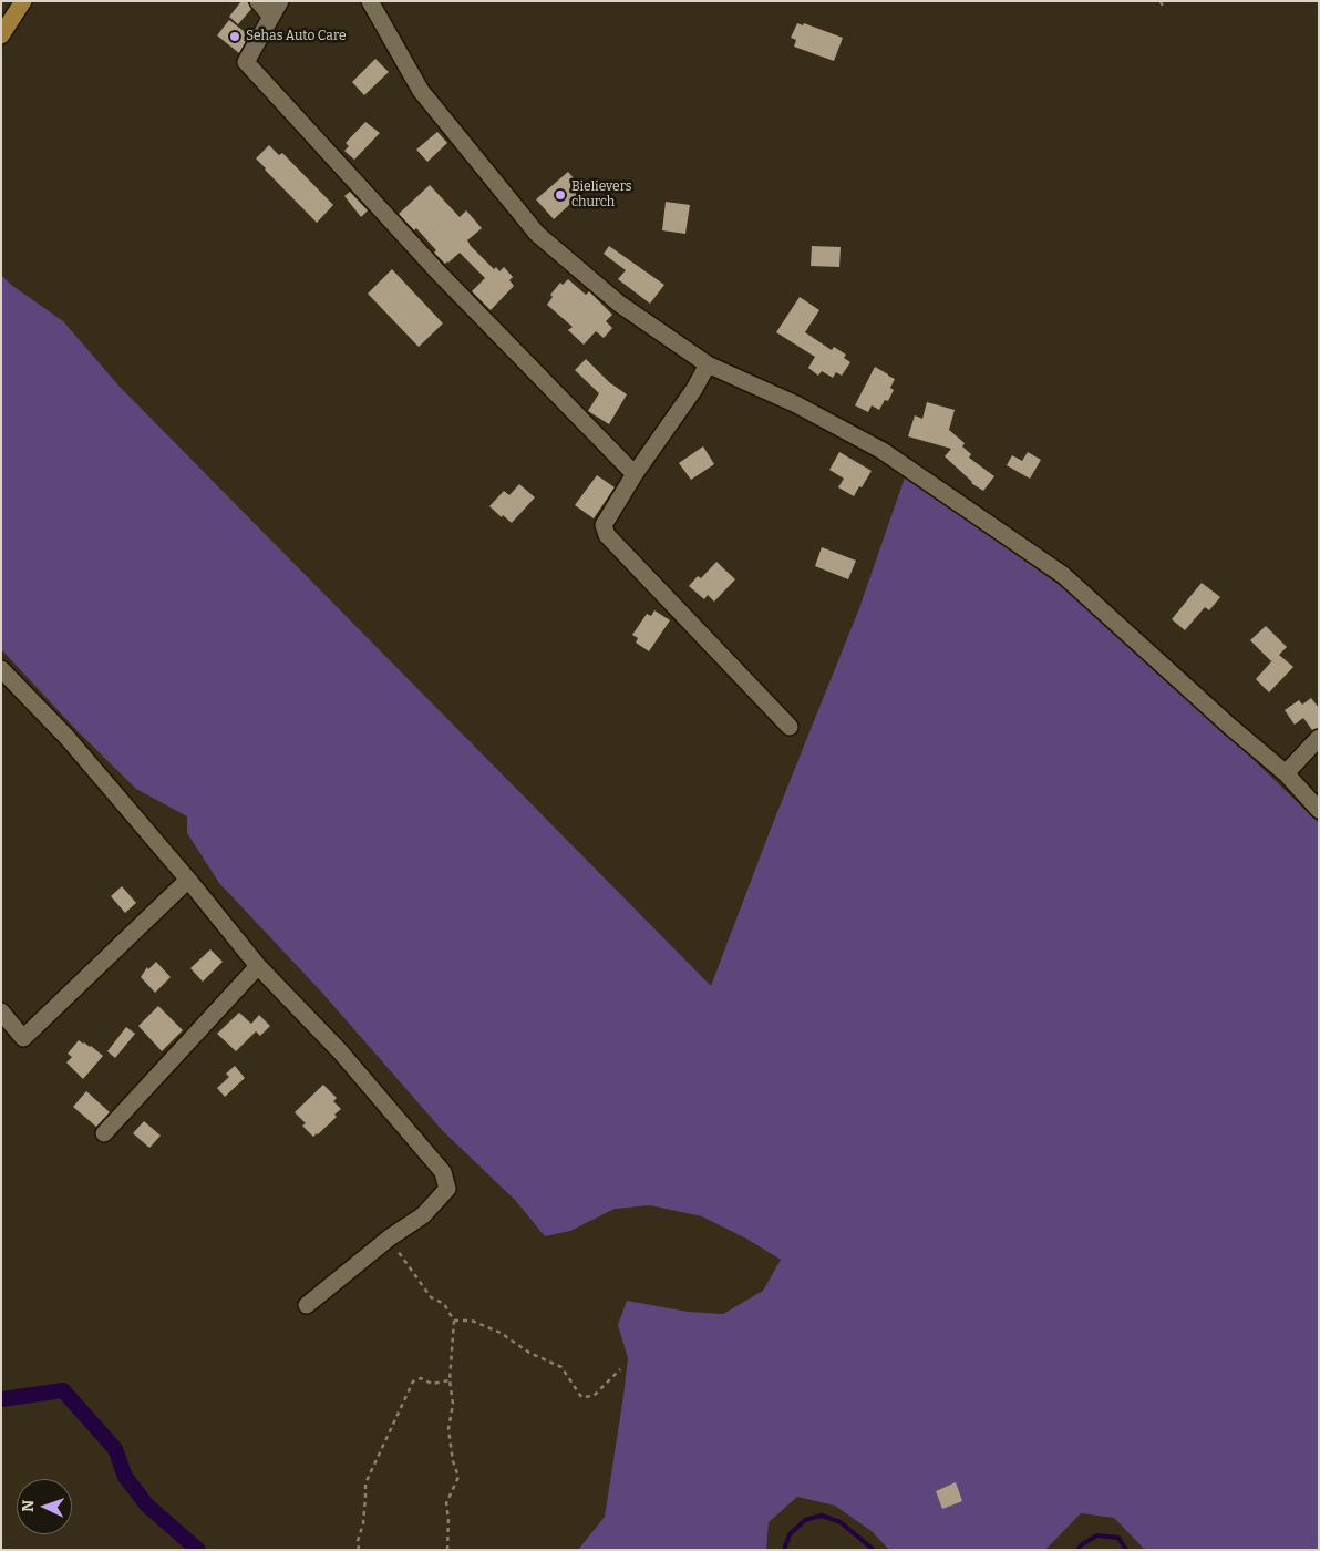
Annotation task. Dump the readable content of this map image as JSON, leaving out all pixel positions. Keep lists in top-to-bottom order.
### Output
{
  "places": ["Sehas Auto Care", "Bielievers church"],
  "north": "left"
}
